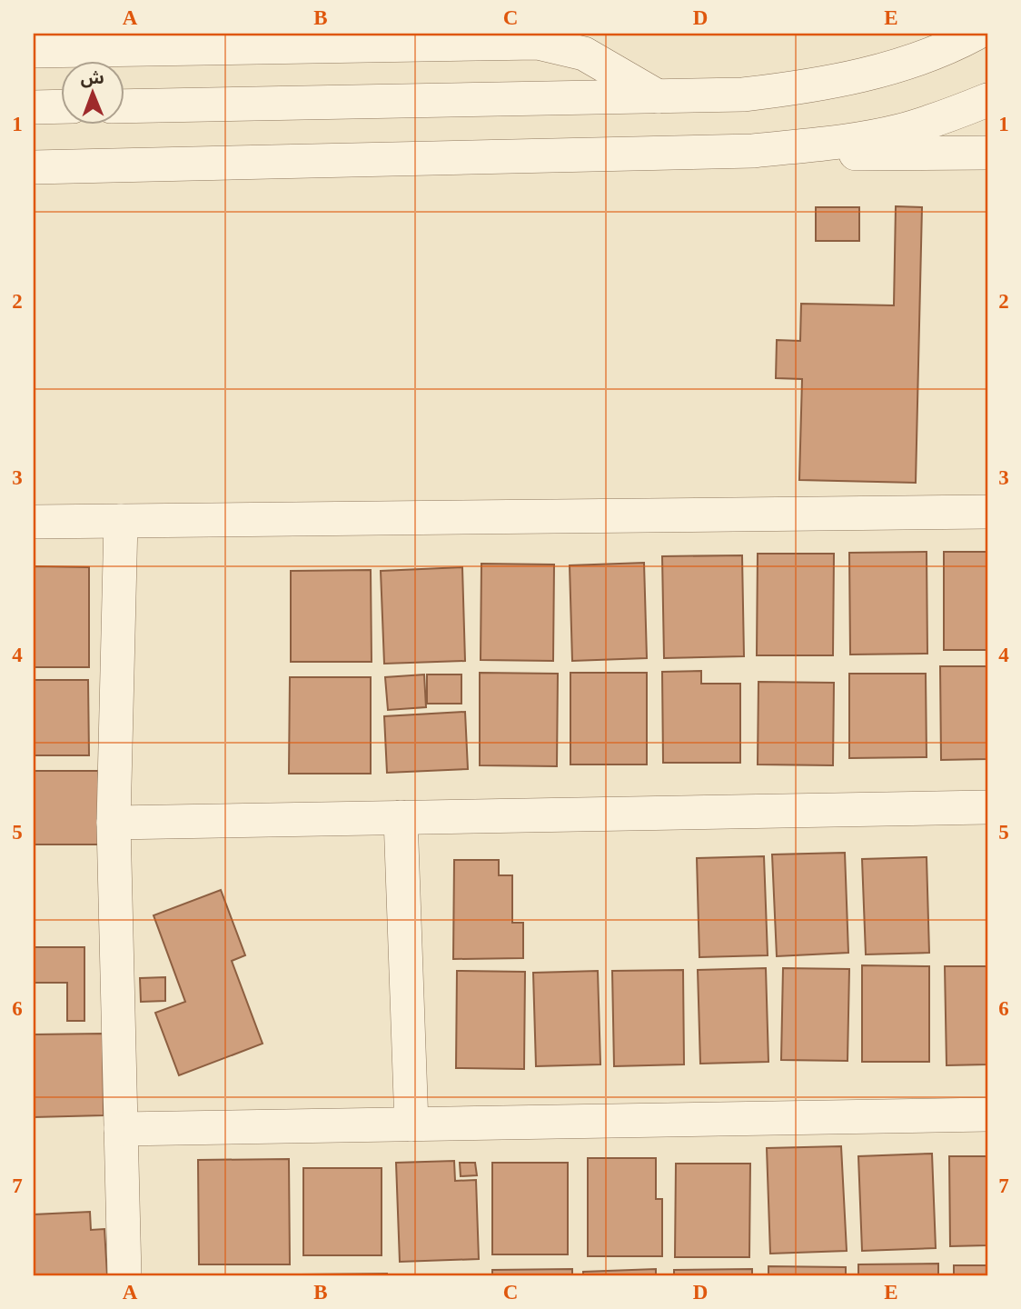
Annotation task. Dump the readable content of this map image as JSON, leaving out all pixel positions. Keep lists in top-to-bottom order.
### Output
{
  "north": "top",
  "grid": {
    "columns": [
      "A",
      "B",
      "C",
      "D",
      "E"
    ],
    "rows": [
      "1",
      "2",
      "3",
      "4",
      "5",
      "6",
      "7"
    ]
  }
}
